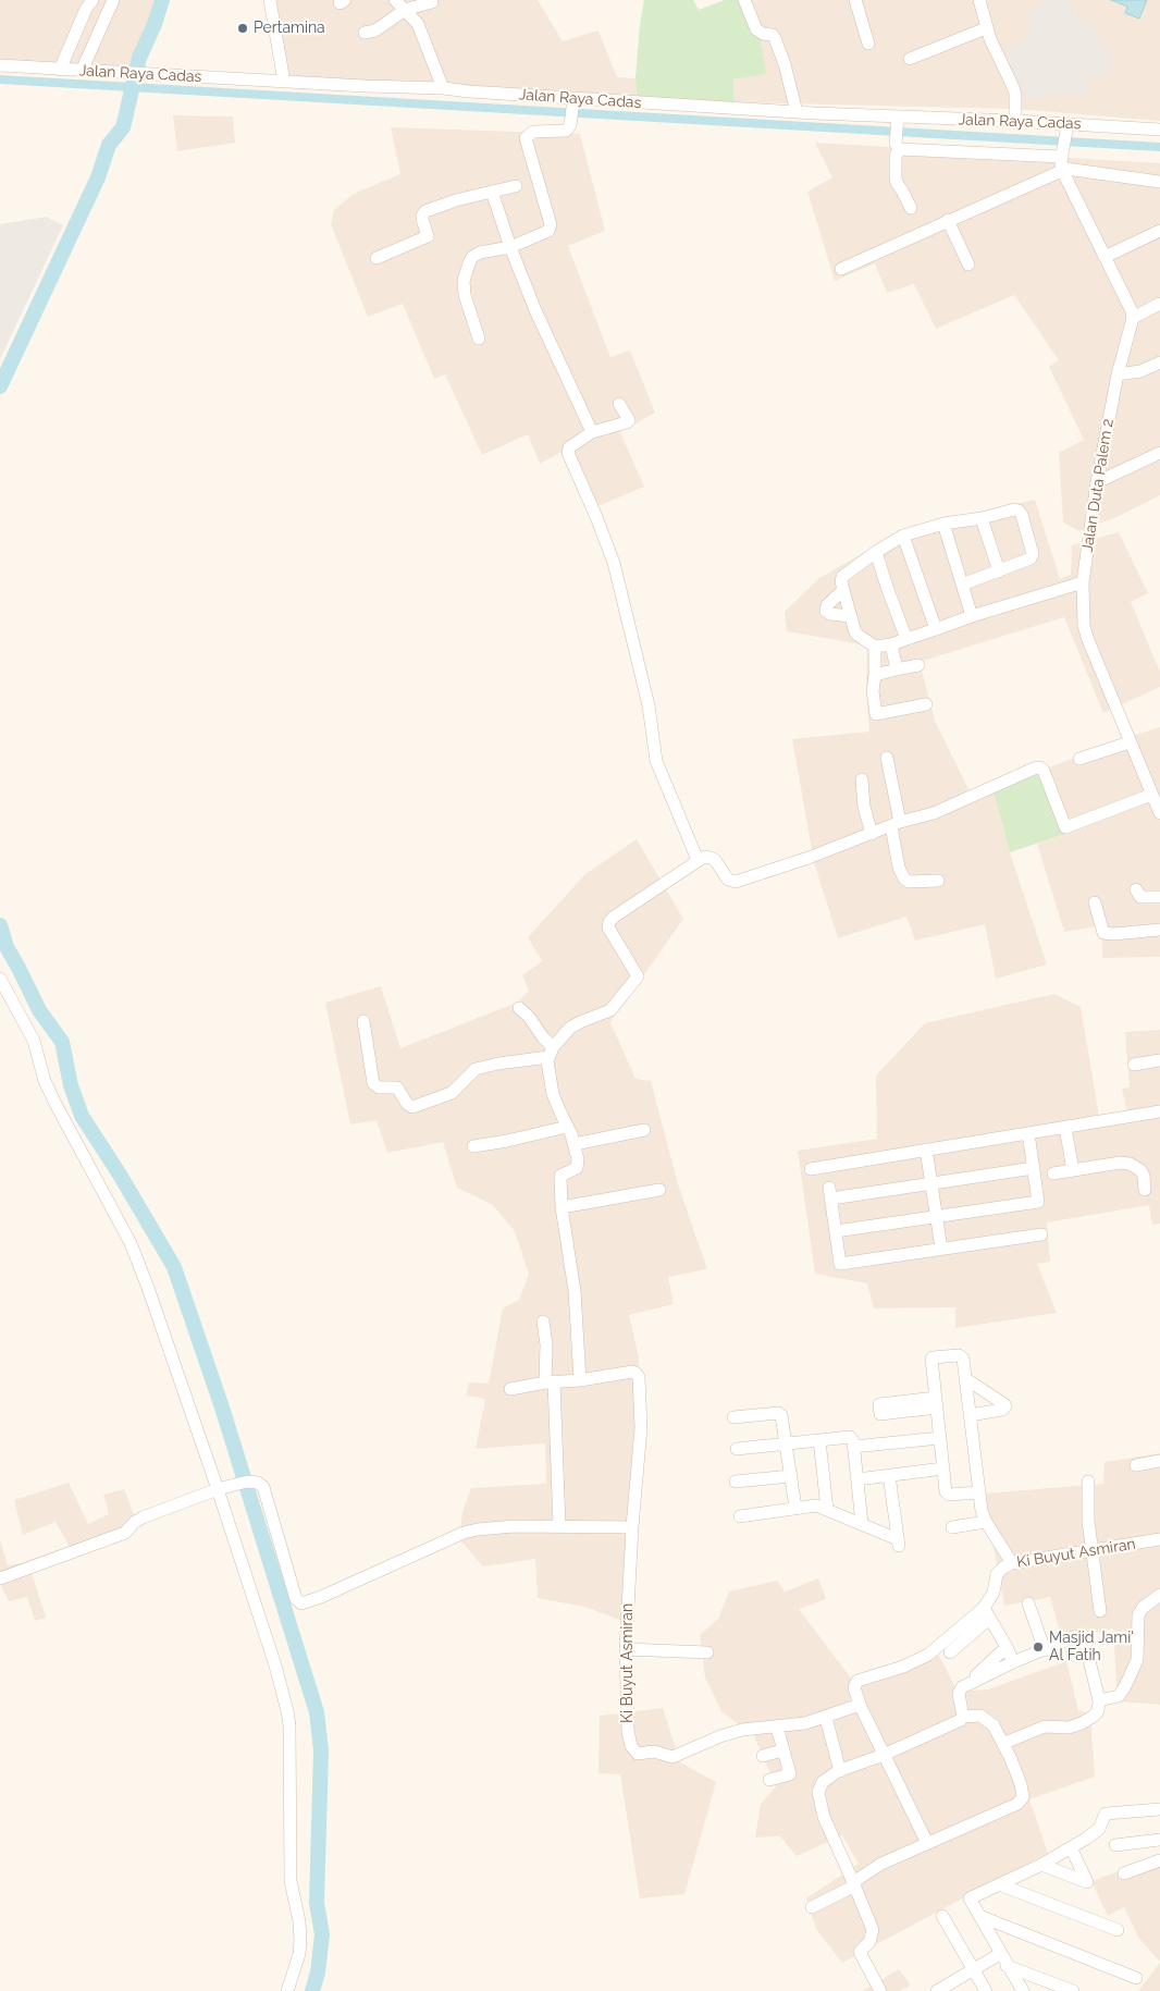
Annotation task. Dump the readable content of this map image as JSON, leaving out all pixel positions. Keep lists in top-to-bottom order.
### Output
{
  "streets": {
    "street": ["Jalan Raya Cadas", "Jalan Duta Palem 2", "Ki Buyut Asmiran"]
  },
  "places": ["Pertamina", "Masjid Jami' Al Fatih"]
}
